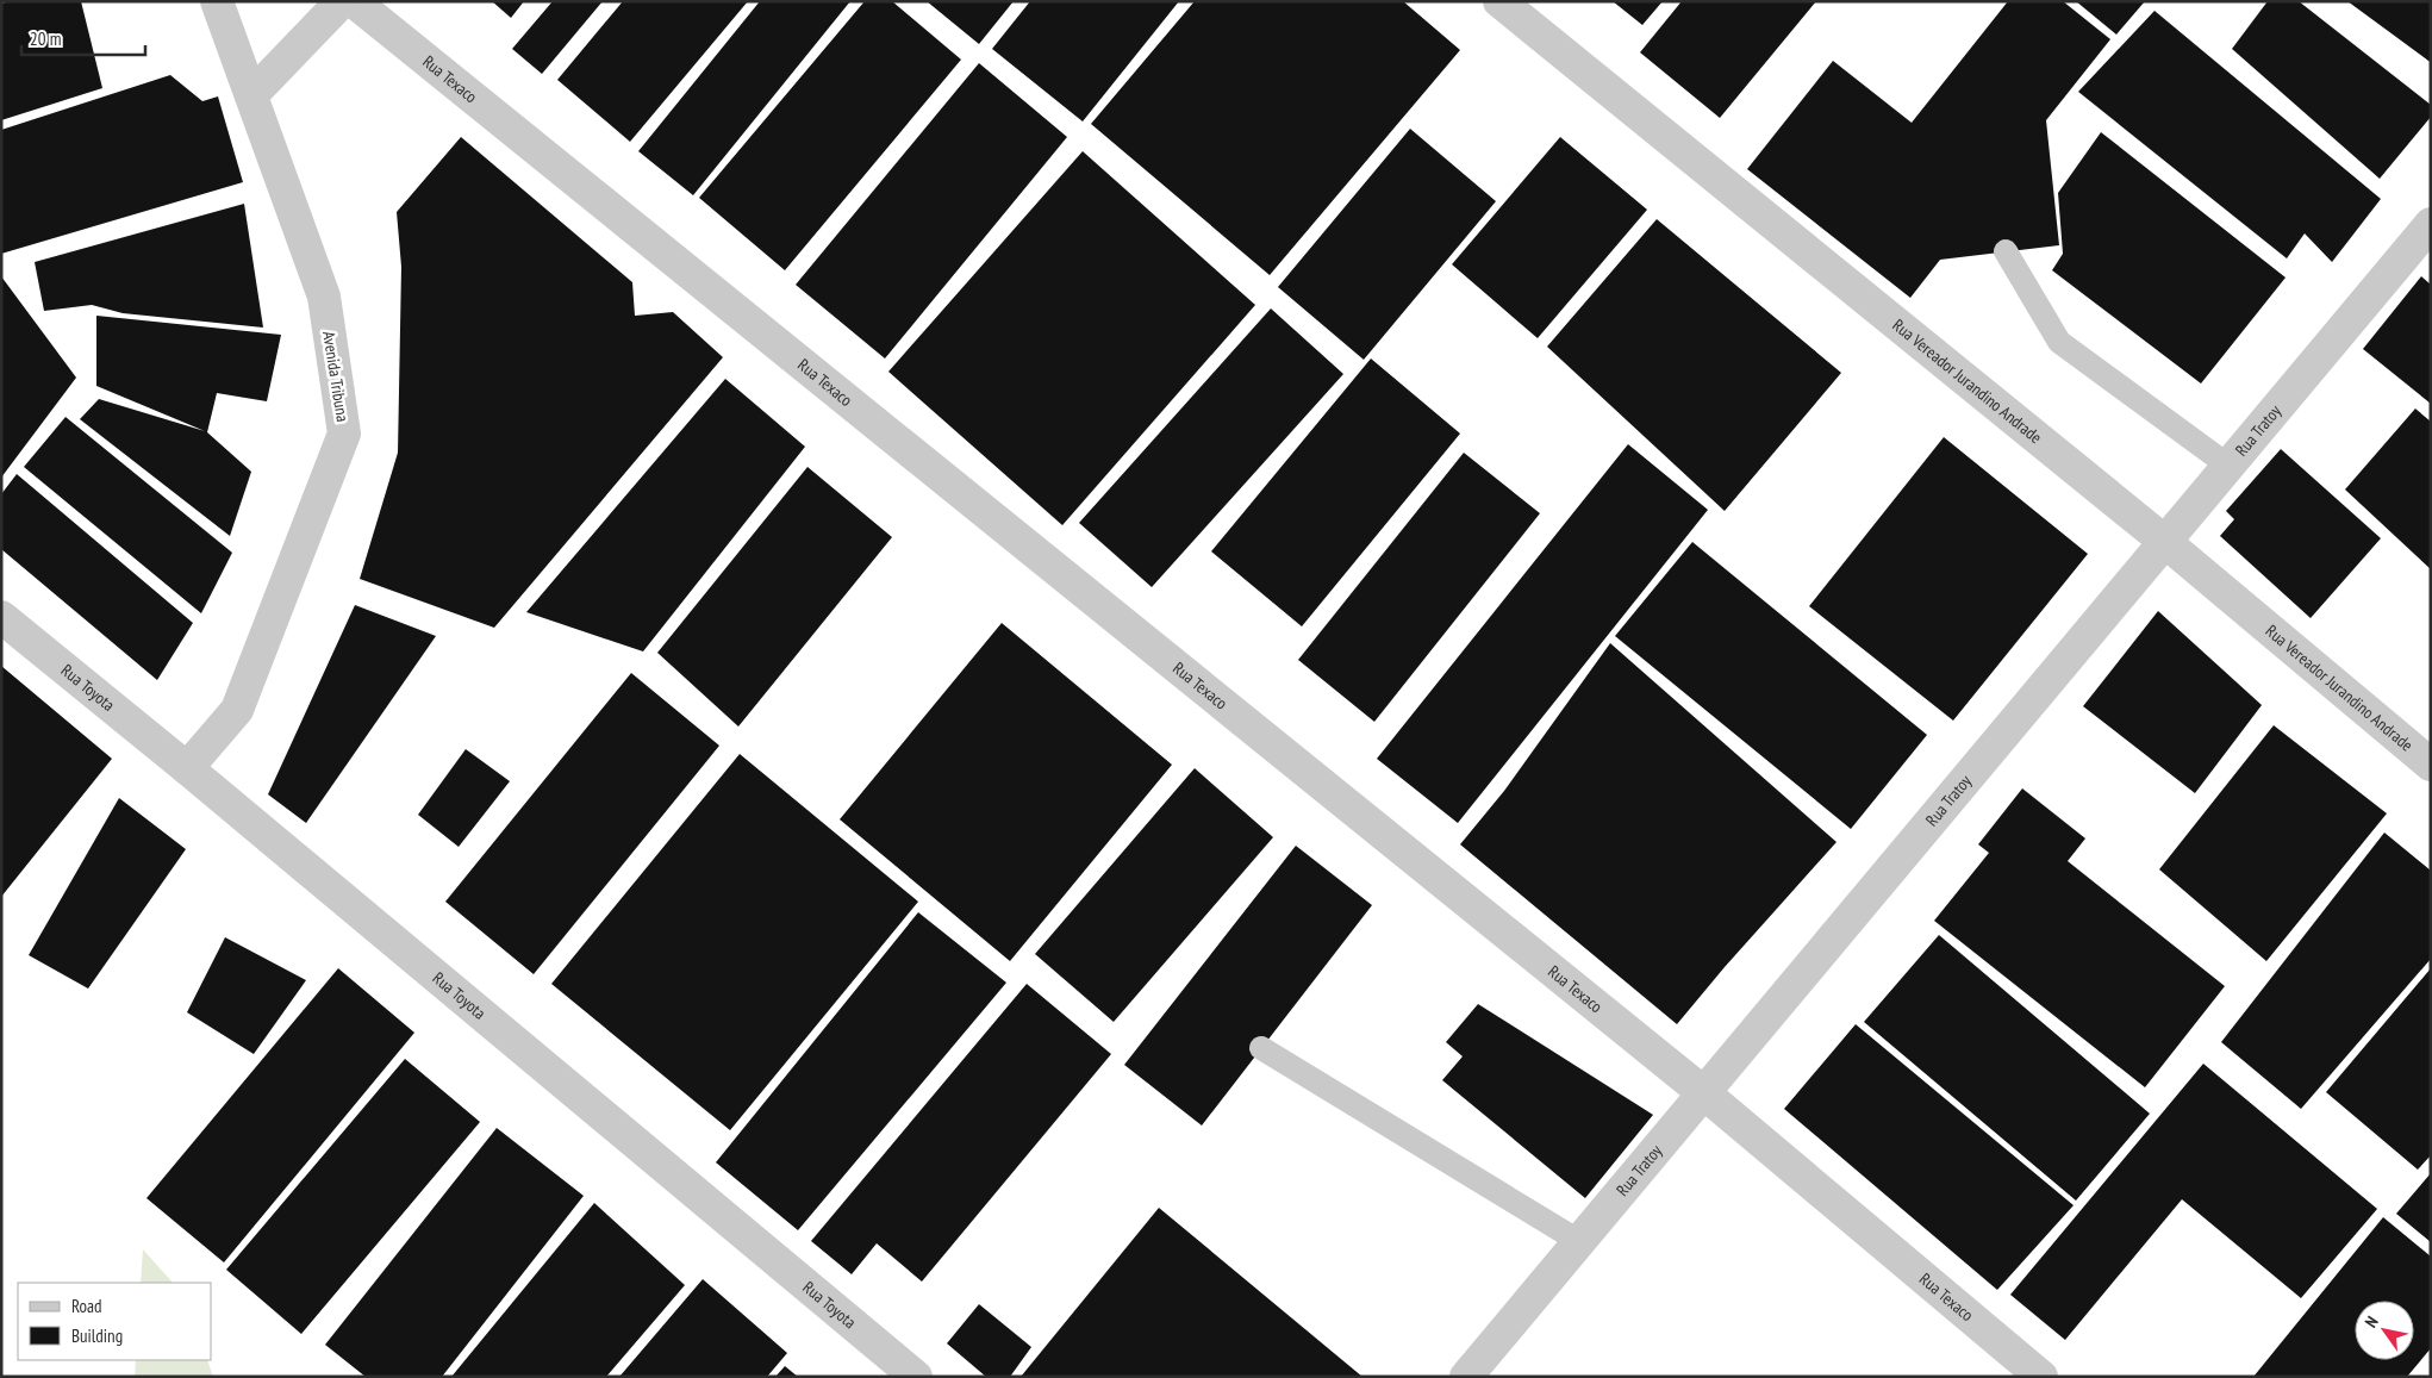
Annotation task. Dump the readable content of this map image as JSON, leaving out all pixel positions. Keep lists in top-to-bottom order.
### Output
{
  "streets": {
    "street": [
      "Rua Texaco",
      "Avenida Tribuna",
      "Rua Vereador Jurandino Andrade",
      "Rua Tratoy",
      "Rua Toyota"
    ]
  },
  "crossings": [
    ["Rua Texaco", "Rua Tratoy"],
    ["Avenida Tribuna", "Rua Toyota"],
    ["Rua Vereador Jurandino Andrade", "Rua Tratoy"]
  ],
  "legend": ["Road", "Building"],
  "scale_bar": "20 m",
  "north": "top left"
}
